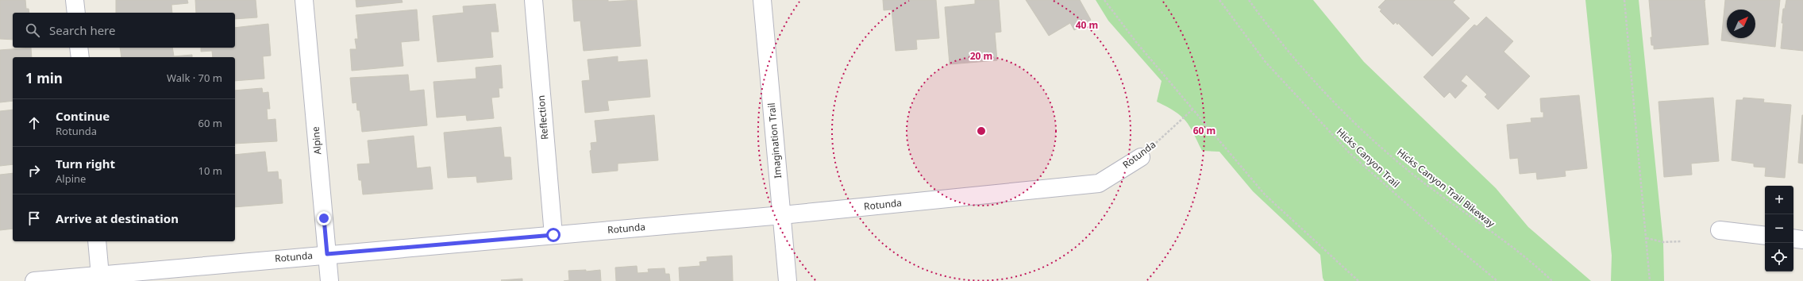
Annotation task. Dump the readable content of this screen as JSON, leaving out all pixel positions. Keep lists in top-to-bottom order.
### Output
{
  "streets": {
    "street": [
      "Reflection",
      "Alpine",
      "Imagination Trail",
      "Rotunda"
    ],
    "path": ["Hicks Canyon Trail", "Hicks Canyon Trail Bikeway"]
  },
  "crossings": [
    ["Reflection", "Rotunda"],
    ["Alpine", "Rotunda"],
    ["Imagination Trail", "Rotunda"]
  ],
  "north": "top right",
  "page": {
    "search": "Search here",
    "heading": ["1 min", "Walk · 70 m"],
    "list": [
      ["Continue", "Rotunda", "60 m"],
      ["Turn right", "Alpine", "10 m"],
      "Arrive at destination"
    ],
    "map_buttons": ["+", "−"]
  },
  "rings": ["40 m", "20 m", "60 m"]
}
